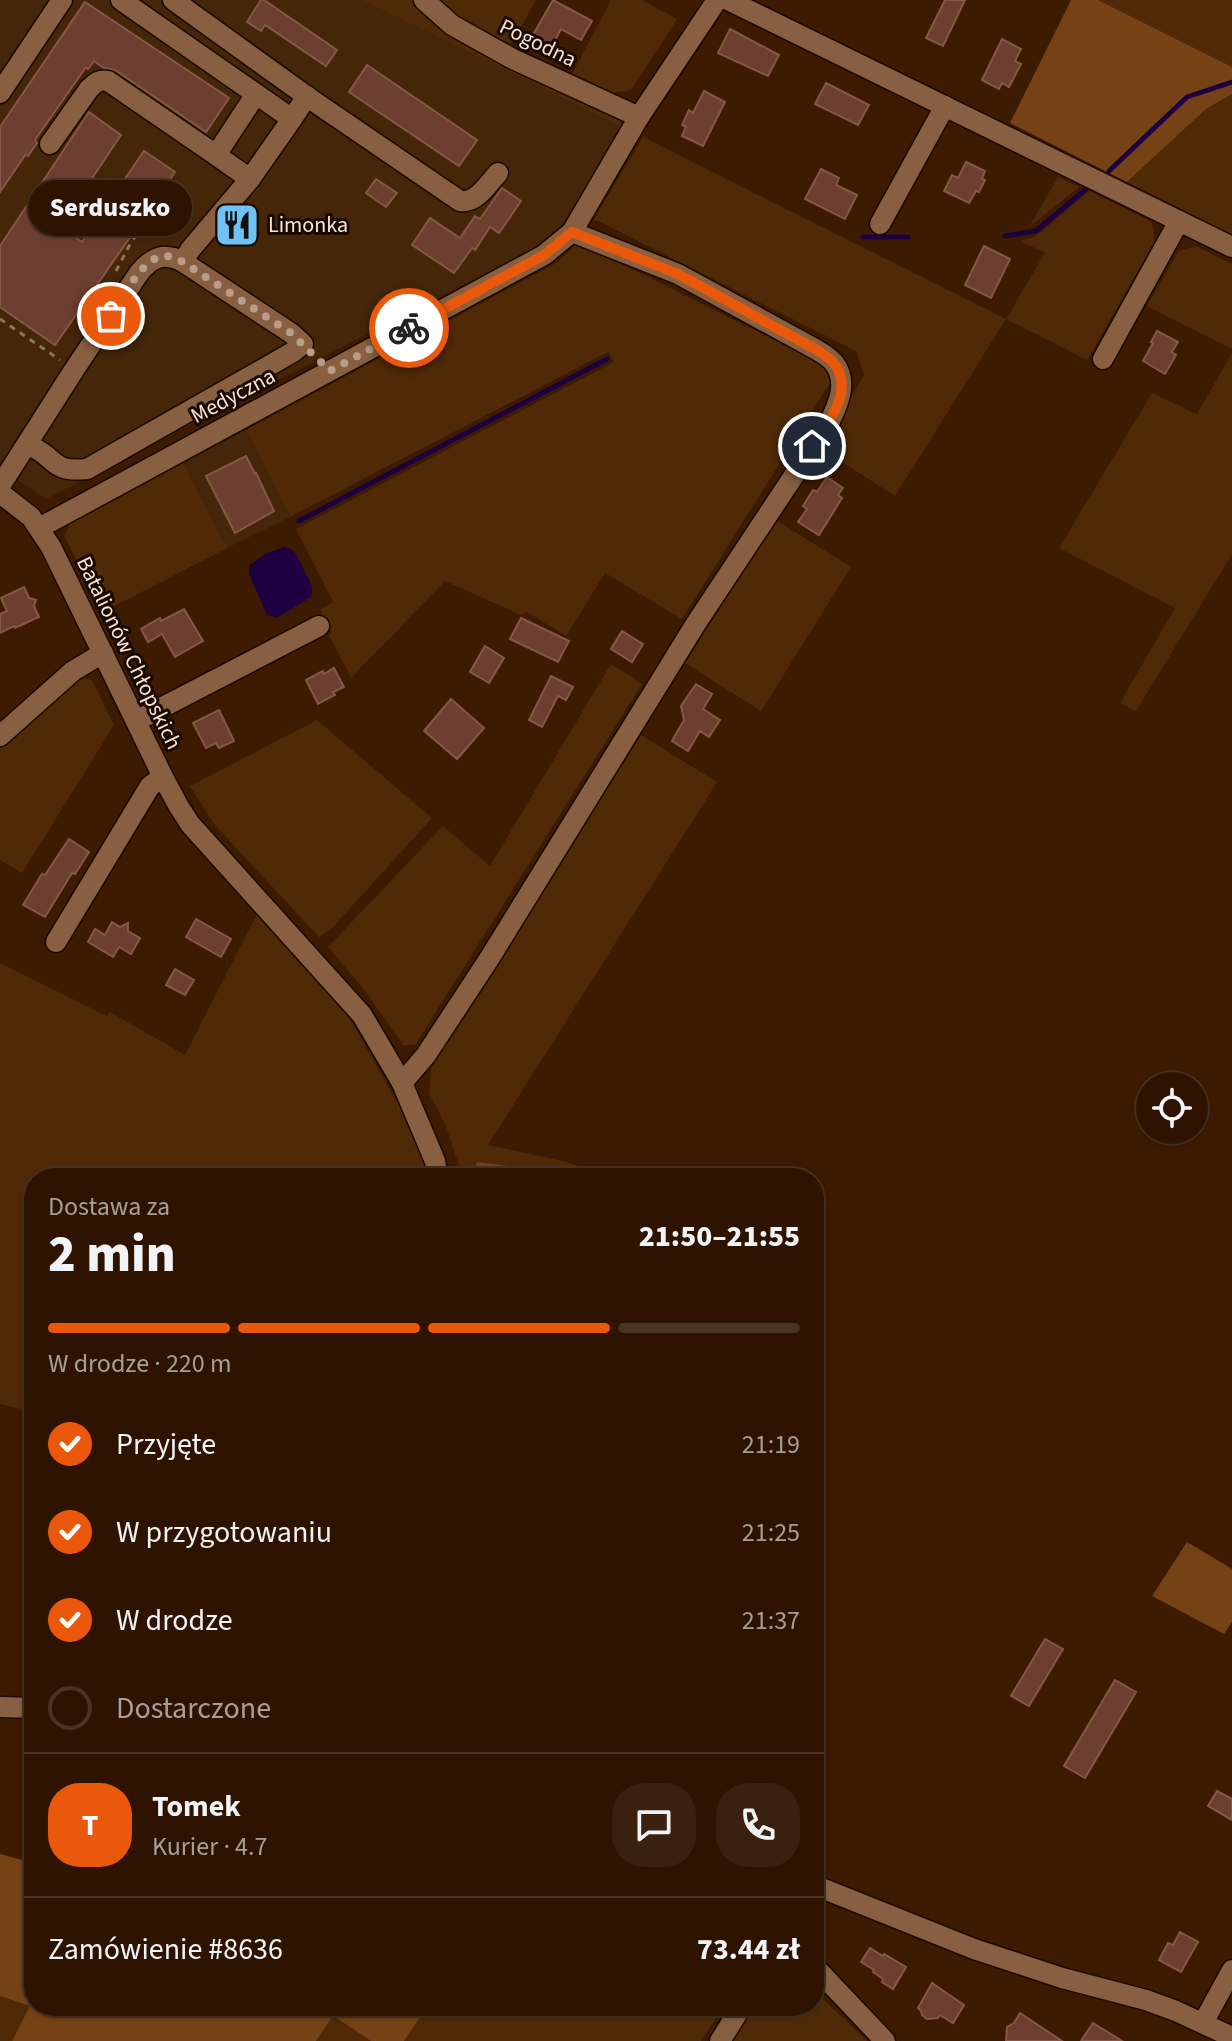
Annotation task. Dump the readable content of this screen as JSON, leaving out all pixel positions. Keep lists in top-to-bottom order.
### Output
{
  "streets": {
    "street": ["Pogodna", "Medyczna", "Batalionów Chłopskich"]
  },
  "crossings": [
    ["Medyczna", "Batalionów Chłopskich"]
  ],
  "places": {
    "restaurant": ["Limonka"],
    "other": ["Serduszko"]
  },
  "page": {
    "bubble": "Serduszko",
    "heading": ["2 min", "Dostawa za", "21:50–21:55"],
    "panel": [
      "Tomek",
      "Kurier · 4.7",
      "Zamówienie #8636",
      "73.44 zł"
    ],
    "bar": "W drodze · 220 m",
    "list": [
      ["Przyjęte", "21:19"],
      ["W przygotowaniu", "21:25"],
      ["W drodze", "21:37"],
      "Dostarczone"
    ],
    "round": "T"
  }
}
